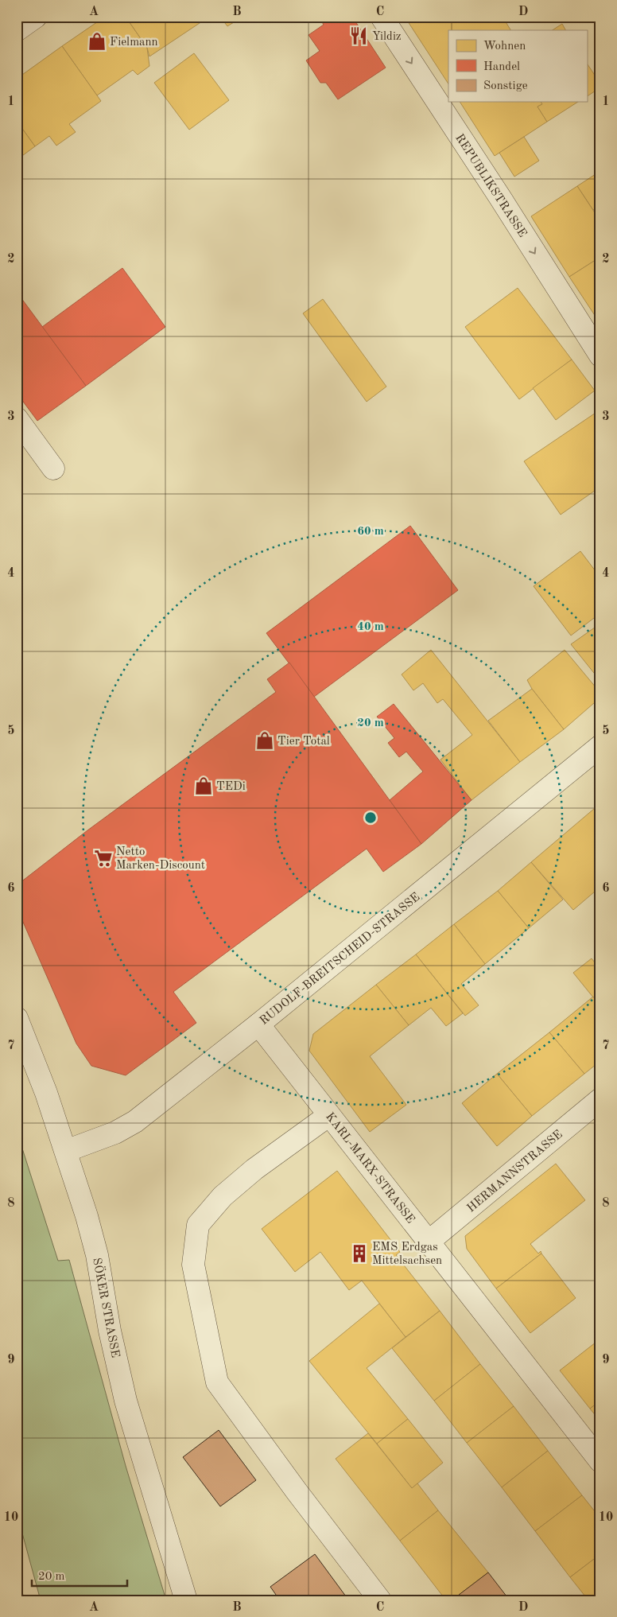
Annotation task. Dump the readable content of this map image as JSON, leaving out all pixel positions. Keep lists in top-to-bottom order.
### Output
{
  "streets": {
    "street": [
      "REPUBLIKSTRASSE",
      "RUDOLF-BREITSCHEID-STRASSE",
      "KARL-MARX-STRASSE",
      "HERMANNSTRASSE",
      "SÖKER STRASSE"
    ]
  },
  "crossings": [
    ["RUDOLF-BREITSCHEID-STRASSE", "KARL-MARX-STRASSE"],
    ["RUDOLF-BREITSCHEID-STRASSE", "SÖKER STRASSE"],
    ["KARL-MARX-STRASSE", "HERMANNSTRASSE"]
  ],
  "one_way": ["REPUBLIKSTRASSE"],
  "places": {
    "restaurant": ["Yildiz"],
    "shop": ["Fielmann", "Tier Total", "TEDi"],
    "supermarket": ["Netto Marken-Discount"],
    "building": ["EMS Erdgas Mittelsachsen"]
  },
  "legend": ["Wohnen", "Handel", "Sonstige"],
  "scale_bar": "20 m",
  "grid": {
    "columns": [
      "A",
      "B",
      "C",
      "D"
    ],
    "rows": [
      "1",
      "2",
      "3",
      "4",
      "5",
      "6",
      "7",
      "8",
      "9",
      "10"
    ]
  },
  "rings": ["60 m", "40 m", "20 m"]
}
